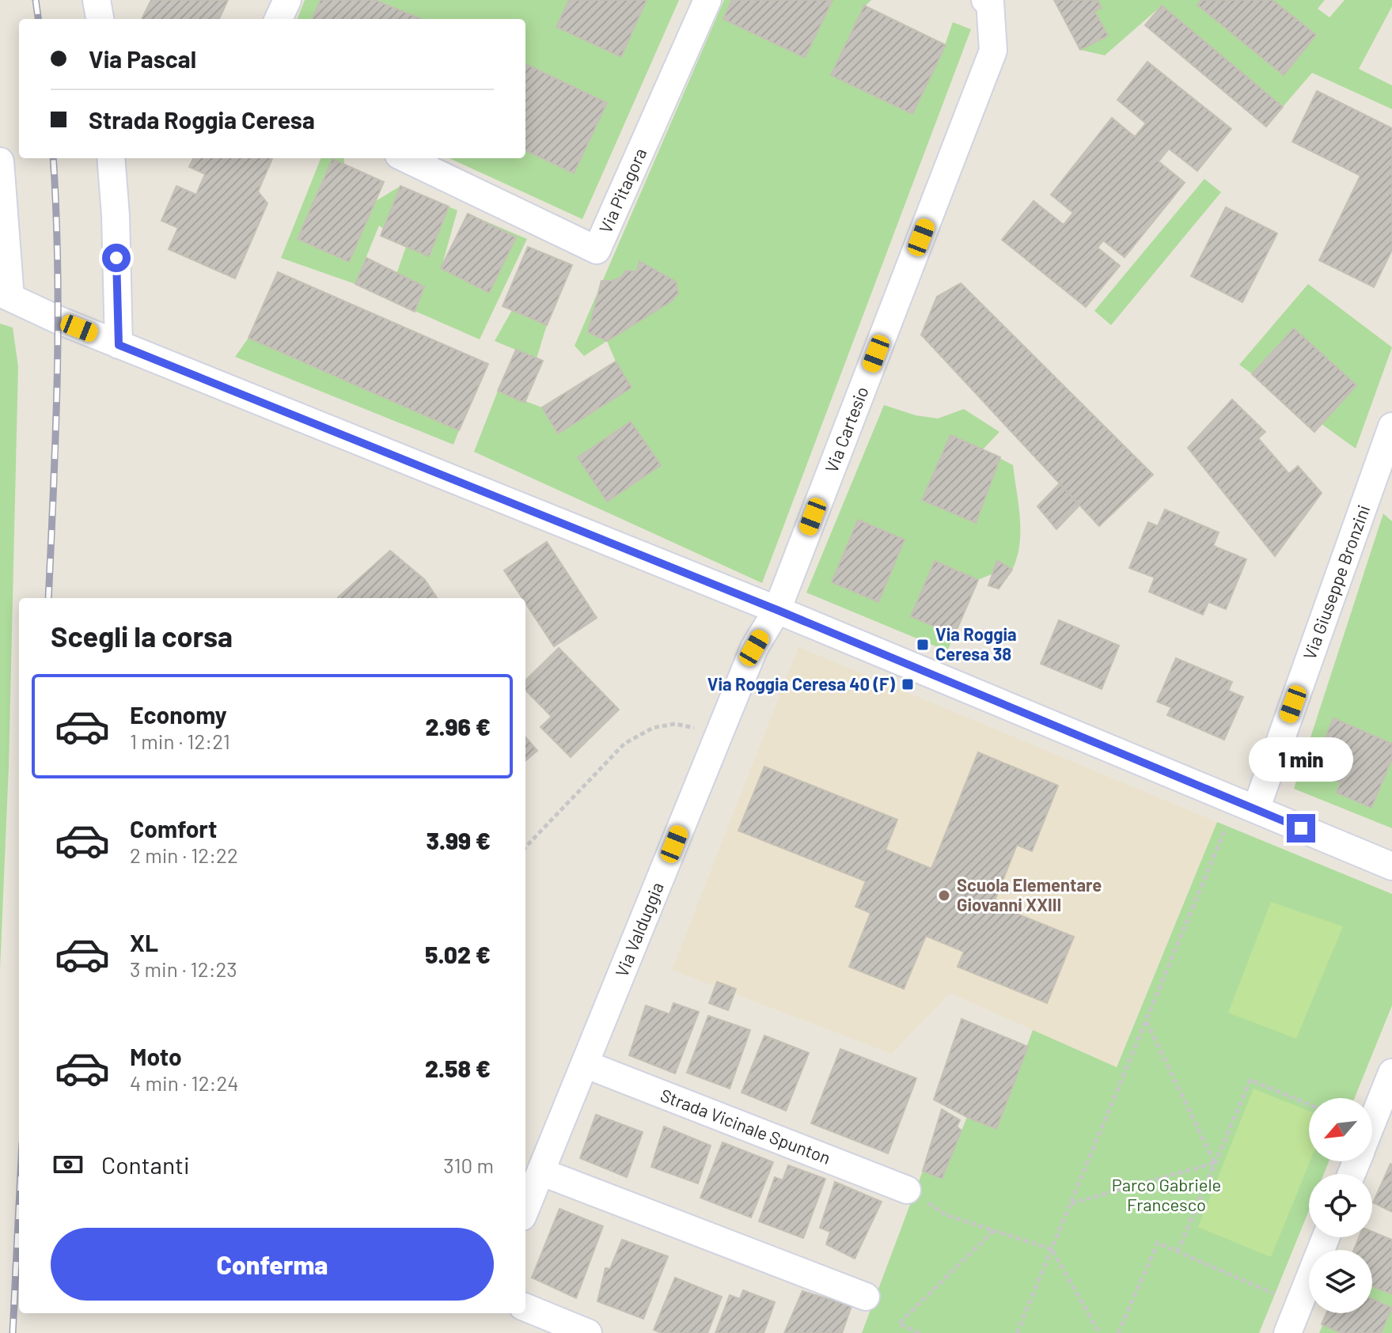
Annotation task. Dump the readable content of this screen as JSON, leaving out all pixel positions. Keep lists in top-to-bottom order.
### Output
{
  "streets": {
    "street": [
      "Via Pitagora",
      "Via Cartesio",
      "Via Giuseppe Bronzini",
      "Via Valduggia",
      "Strada Vicinale Spunton"
    ]
  },
  "crossings": [
    ["Via Cartesio", "Via Valduggia"],
    ["Via Valduggia", "Strada Vicinale Spunton"]
  ],
  "parks": ["Parco Gabriele Francesco"],
  "places": {
    "transit": ["Via Roggia Ceresa 38", "Via Roggia Ceresa 40 (F)"],
    "other": ["Scuola Elementare Giovanni XXIII"]
  },
  "north": "bottom left",
  "page": {
    "banner": ["Via Pascal", "Strada Roggia Ceresa"],
    "heading": "Scegli la corsa",
    "list": [
      {
        "name": "Economy",
        "note": "1 min · 12:21",
        "value": "2.96 €"
      },
      {
        "name": "Comfort",
        "note": "2 min · 12:22",
        "value": "3.99 €"
      },
      {
        "name": "XL",
        "note": "3 min · 12:23",
        "value": "5.02 €"
      },
      {
        "name": "Moto",
        "note": "4 min · 12:24",
        "value": "2.58 €"
      }
    ],
    "bubble": "1 min",
    "pay": ["Contanti", "310 m"],
    "buttons": "Conferma"
  }
}
